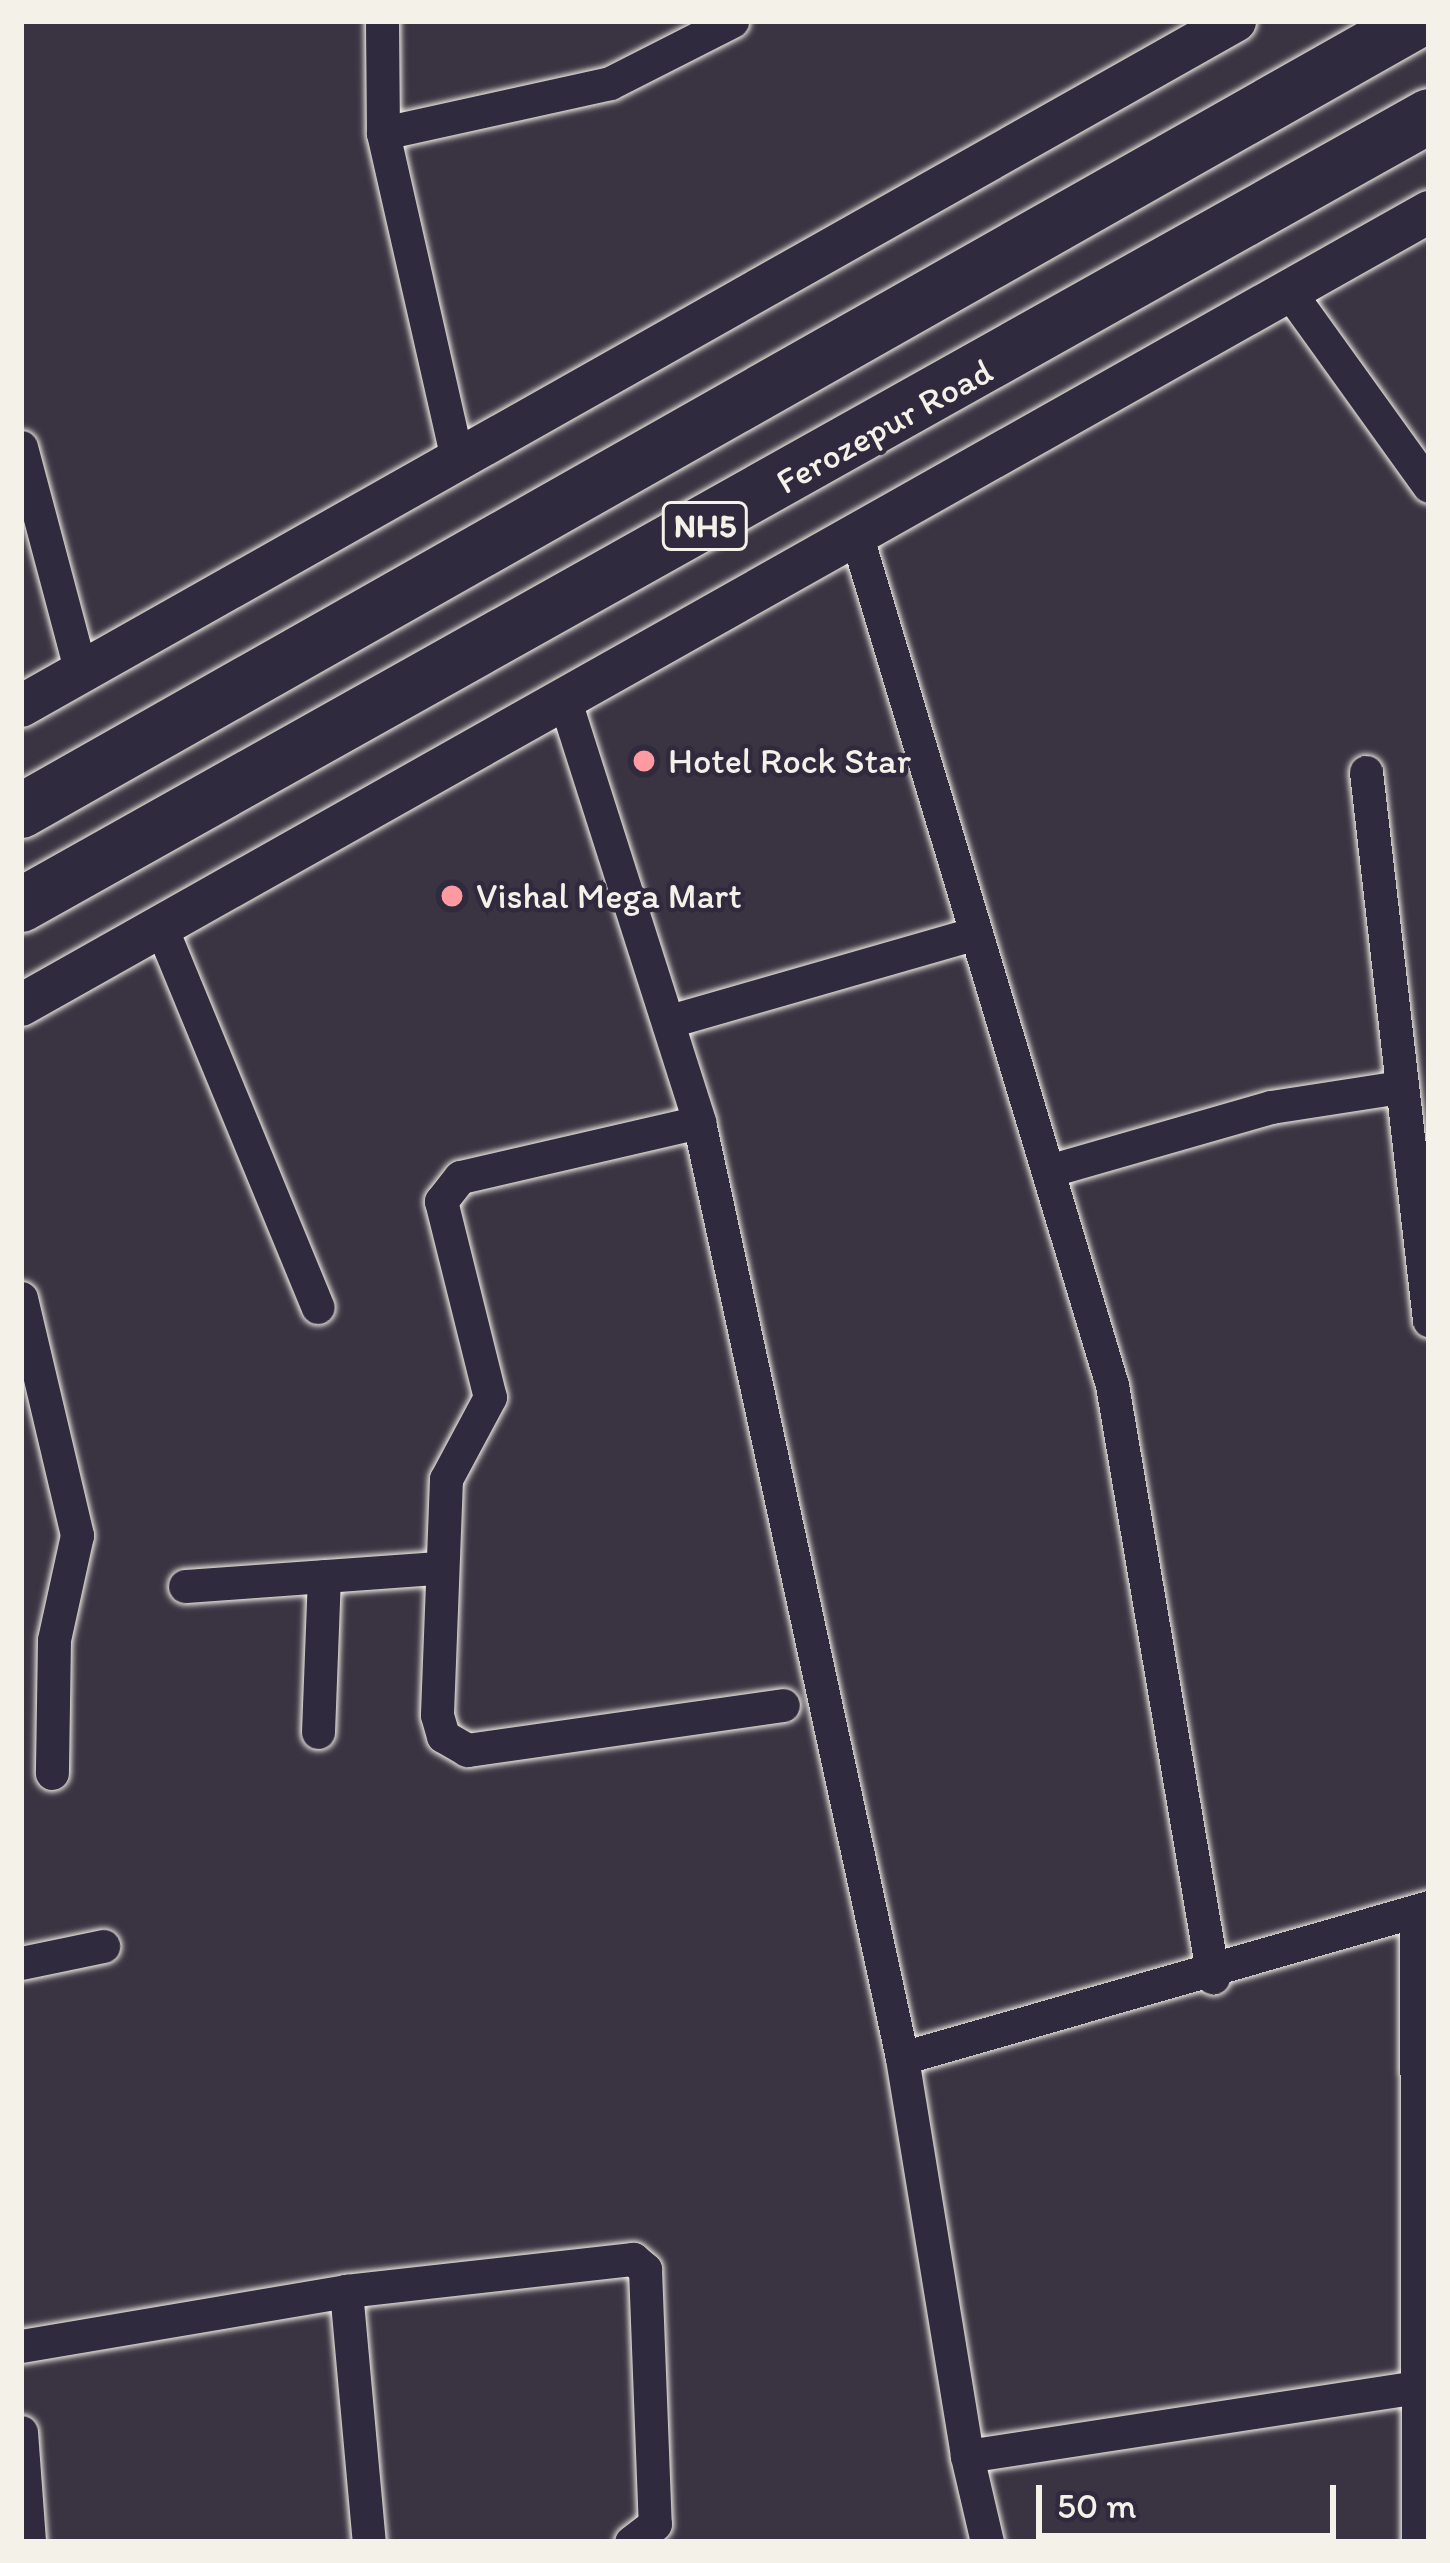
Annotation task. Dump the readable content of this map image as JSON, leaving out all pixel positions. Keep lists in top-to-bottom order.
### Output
{
  "streets": {
    "highway": ["Ferozepur Road", "NH5"]
  },
  "places": ["Hotel Rock Star", "Vishal Mega Mart"],
  "scale_bar": "50 m"
}
